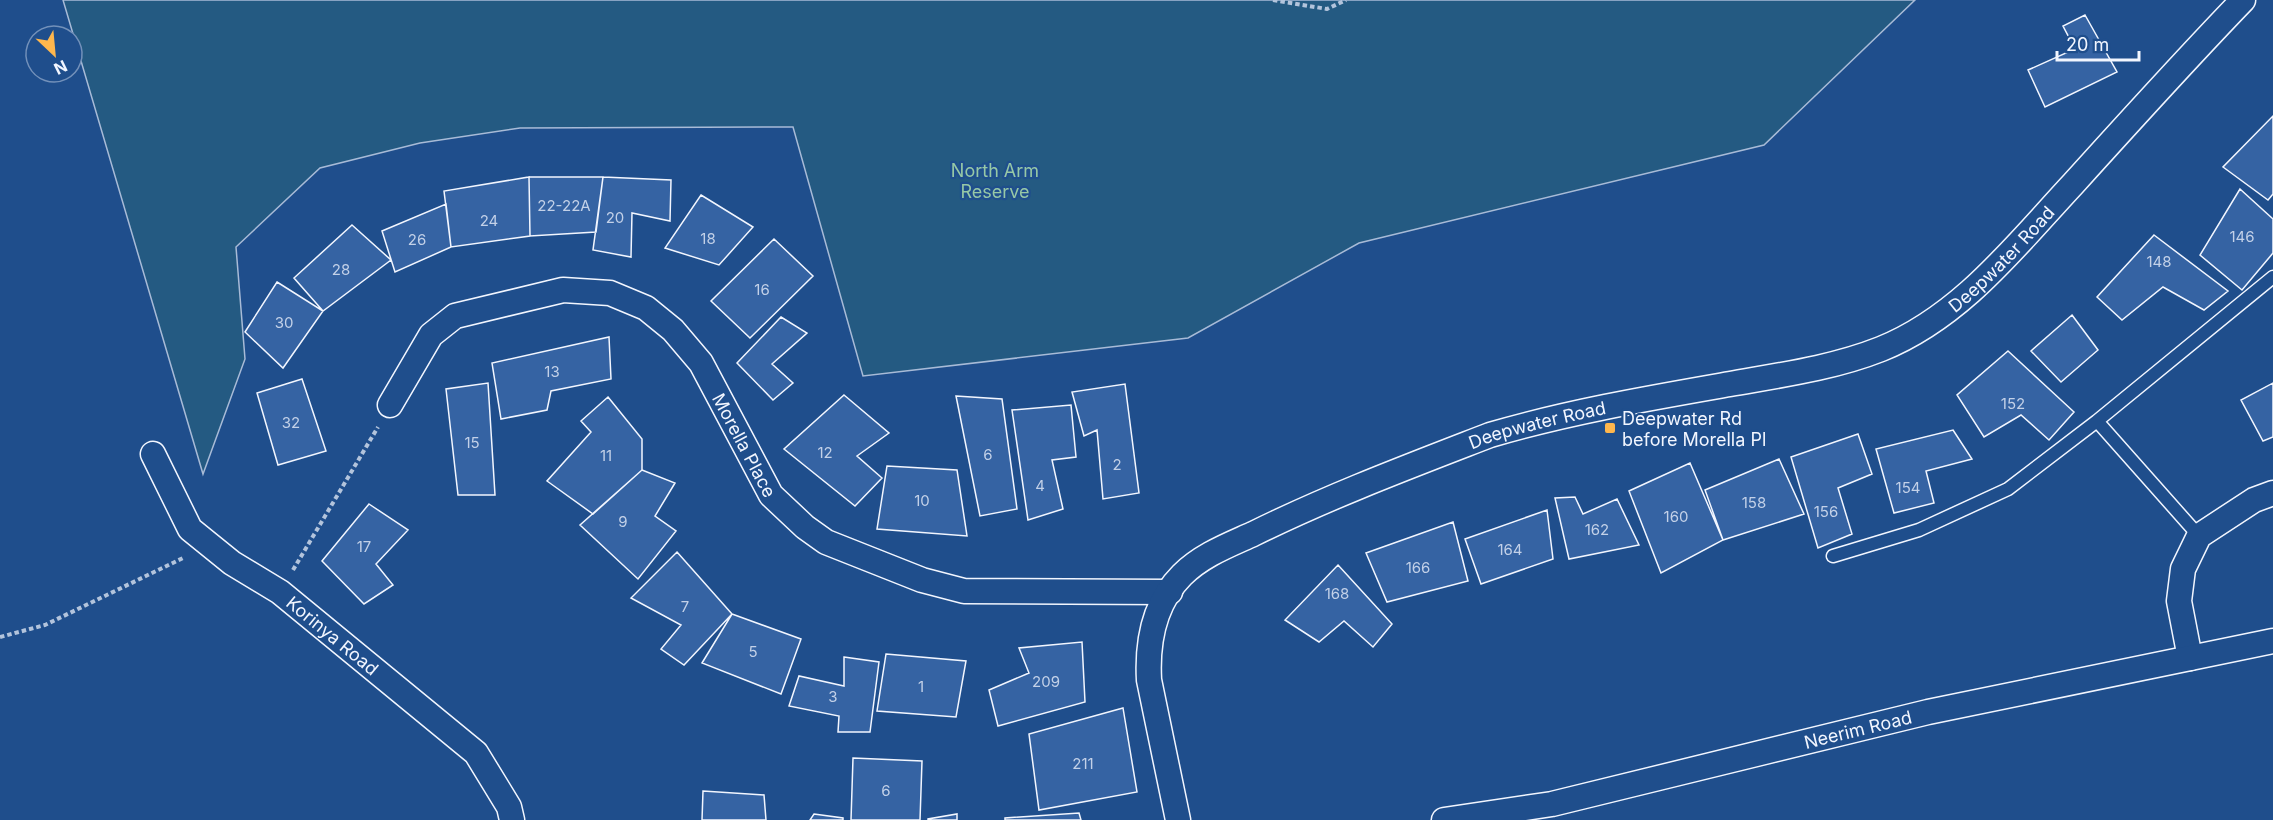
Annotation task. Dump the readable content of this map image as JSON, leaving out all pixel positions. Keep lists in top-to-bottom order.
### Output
{
  "streets": {
    "street": [
      "Deepwater Road",
      "Morella Place",
      "Korinya Road",
      "Neerim Road"
    ]
  },
  "crossings": [
    ["Deepwater Road", "Morella Place"]
  ],
  "parks": ["North Arm Reserve"],
  "places": {
    "transit": ["Deepwater Rd before Morella Pl"]
  },
  "house_numbers": [
    "22-22A",
    "20",
    "24",
    "146",
    "18",
    "26",
    "148",
    "28",
    "16",
    "30",
    "13",
    "152",
    "32",
    "15",
    "12",
    "6",
    "11",
    "2",
    "4",
    "154",
    "10",
    "158",
    "156",
    "160",
    "9",
    "162",
    "17",
    "164",
    "166",
    "168",
    "7",
    "5",
    "209",
    "1",
    "3",
    "211",
    "6"
  ],
  "scale_bar": "20 m",
  "north": "bottom right"
}
